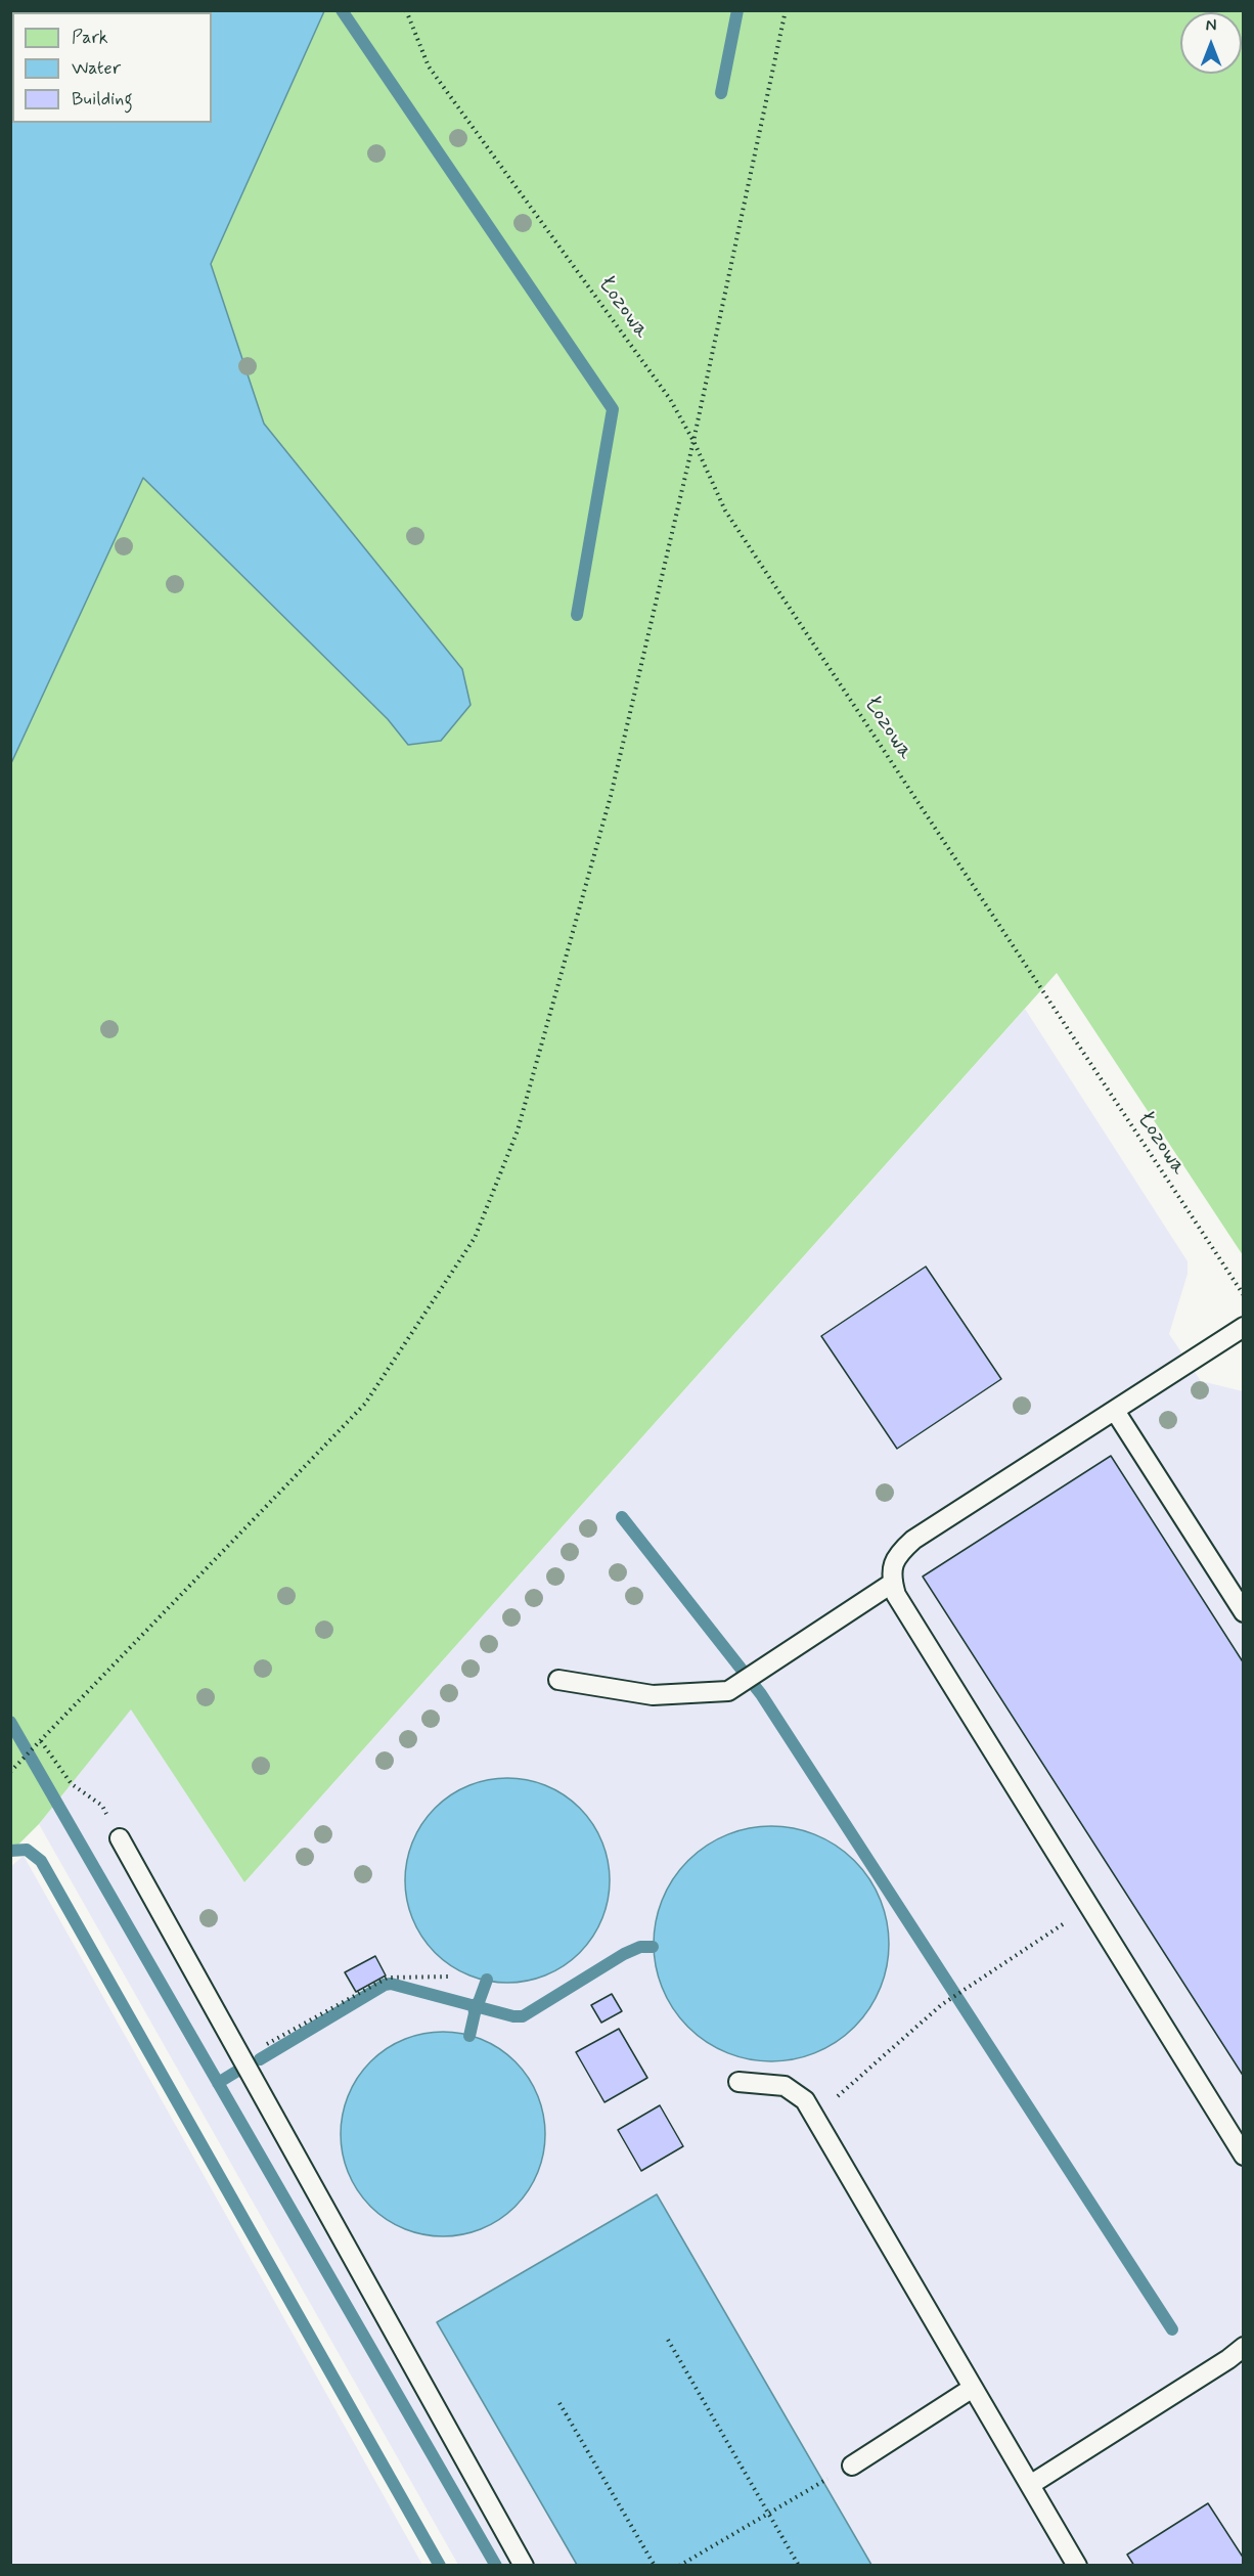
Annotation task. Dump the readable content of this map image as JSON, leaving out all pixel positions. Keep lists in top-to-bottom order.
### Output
{
  "streets": {
    "path": ["Łozowa"]
  },
  "legend": ["Park", "Water", "Building"],
  "north": "top"
}
